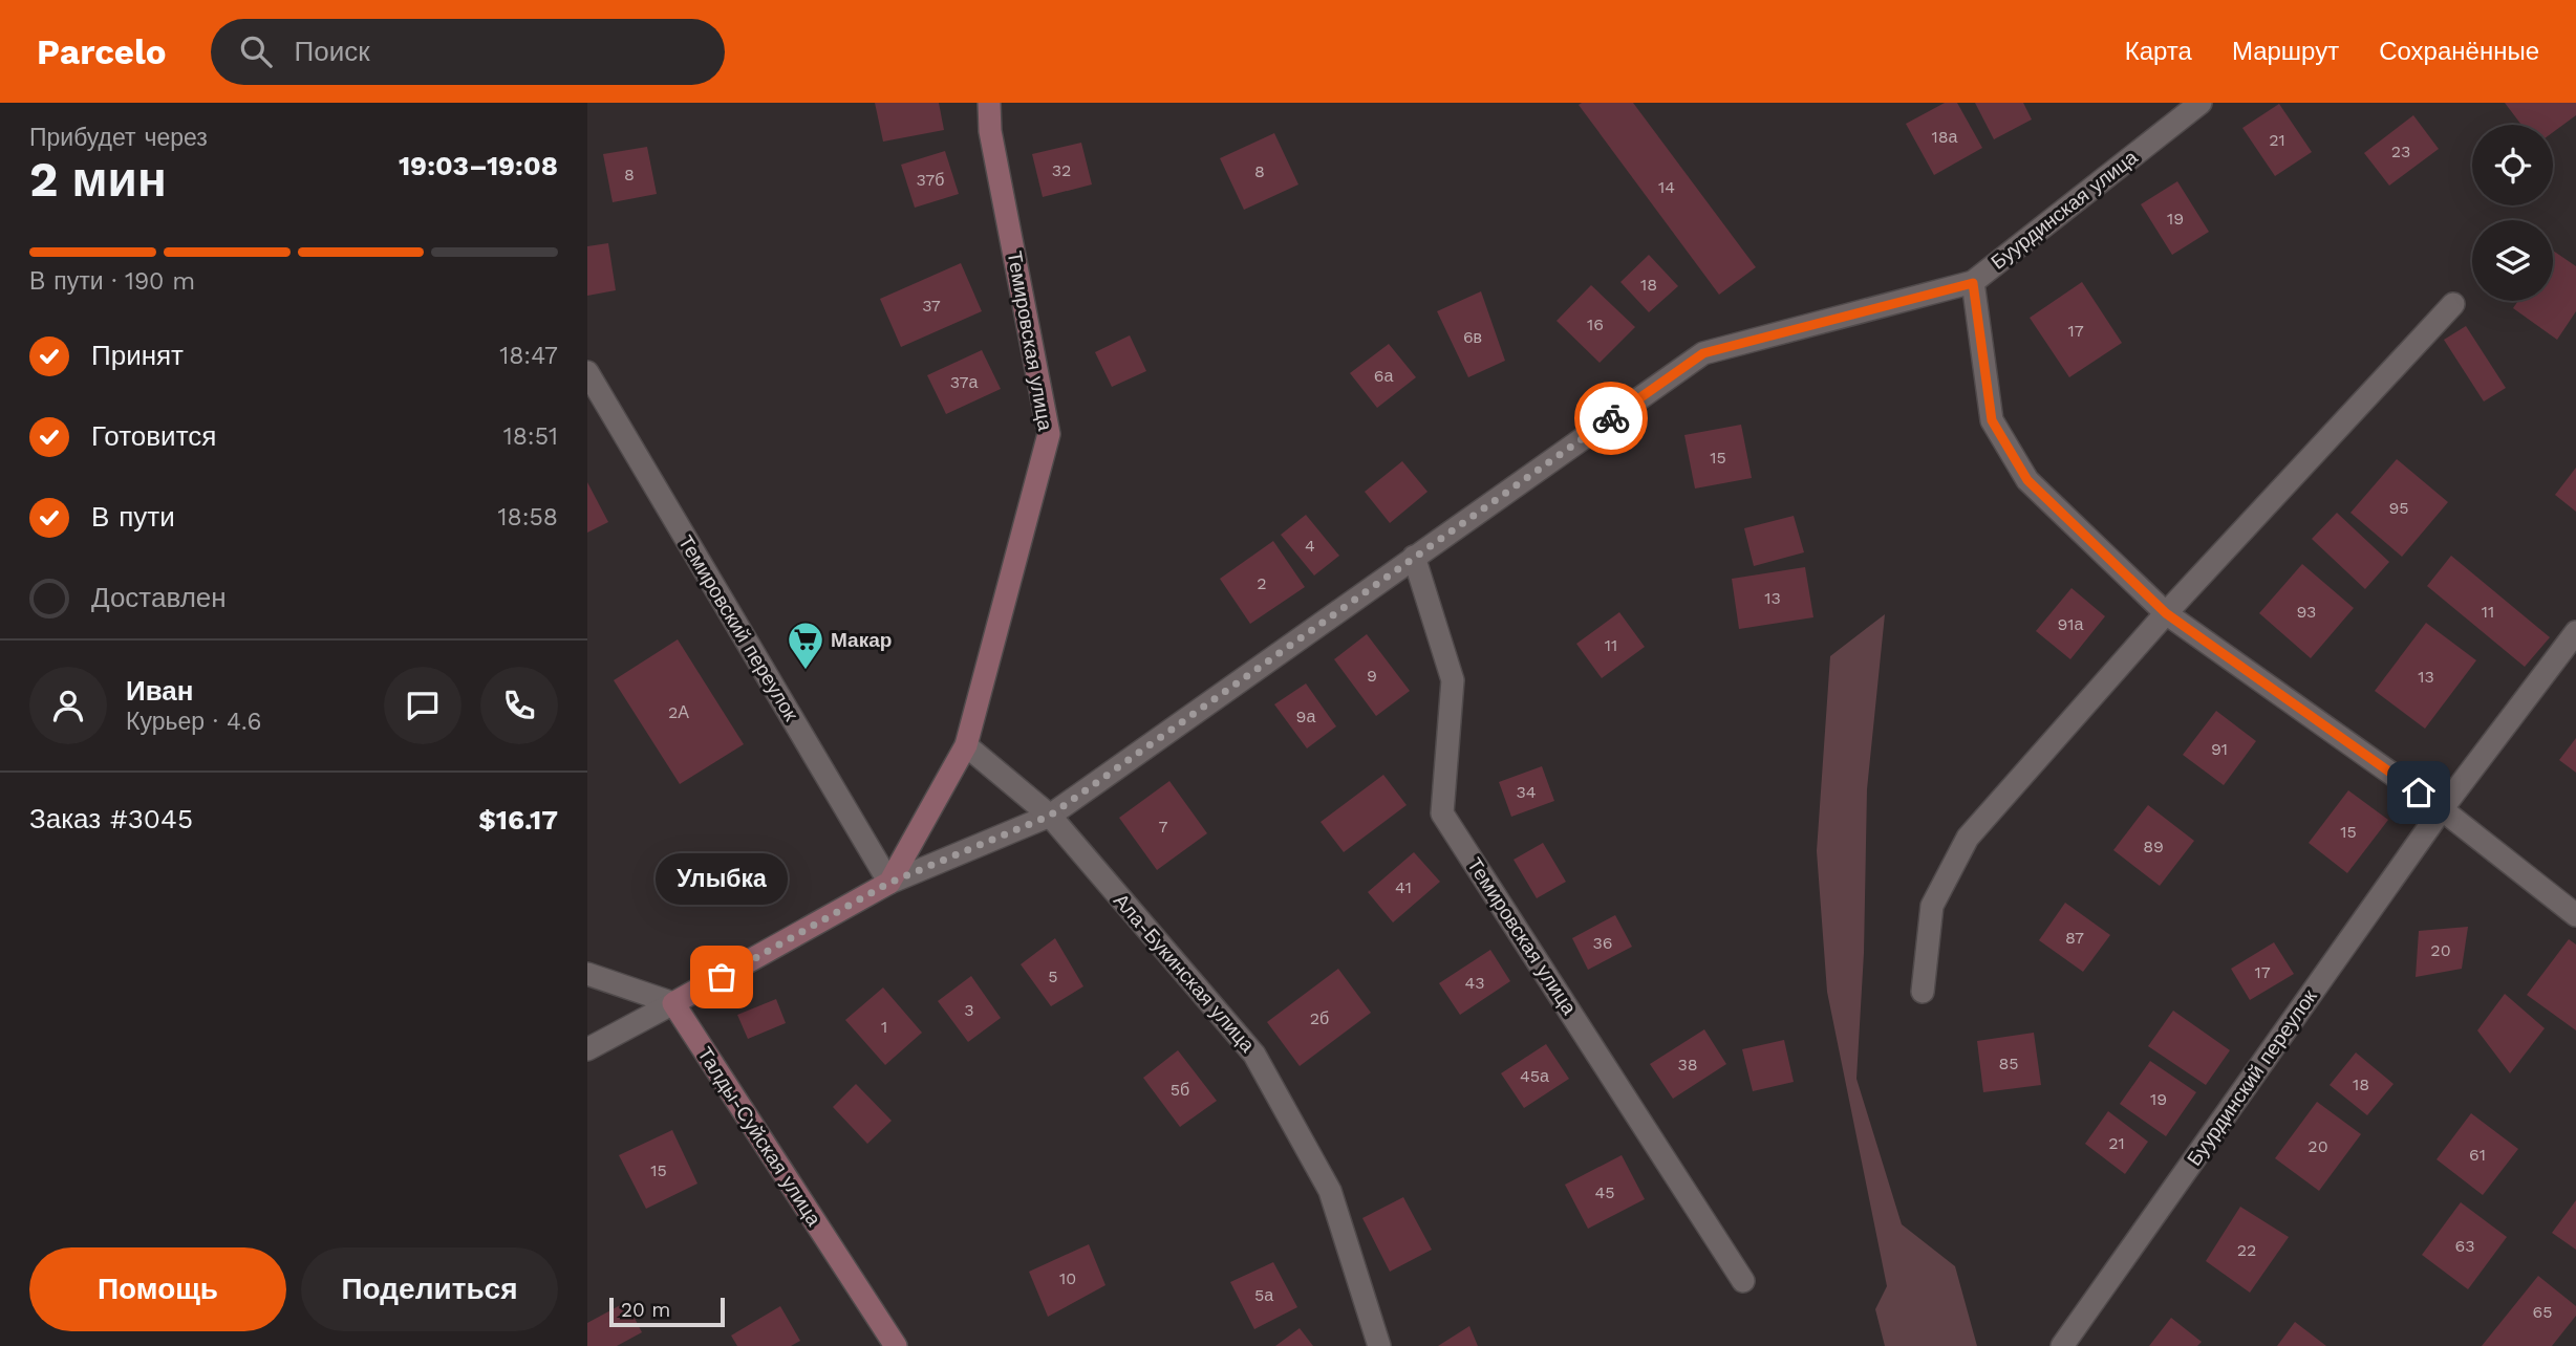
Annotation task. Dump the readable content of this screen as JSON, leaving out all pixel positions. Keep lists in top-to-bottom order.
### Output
{
  "streets": {
    "street": [
      "Буурдинская улица",
      "Темировская улица",
      "Темировский переулок",
      "Ала-Букинская улица",
      "Буурдинский переулок",
      "Талды-Суйская улица"
    ]
  },
  "crossings": [
    ["Буурдинская улица", "Темировская улица"],
    ["Буурдинская улица", "Темировский переулок"],
    ["Буурдинская улица", "Ала-Букинская улица"],
    ["Буурдинская улица", "Талды-Суйская улица"],
    ["Темировская улица", "Темировский переулок"]
  ],
  "places": {
    "supermarket": ["Макар"],
    "other": ["Улыбка"]
  },
  "house_numbers": [
    "18а",
    "21",
    "23",
    "32",
    "8",
    "8",
    "37б",
    "14",
    "19",
    "18",
    "37",
    "16",
    "17",
    "6в",
    "6а",
    "37а",
    "15",
    "95",
    "4",
    "2",
    "13",
    "93",
    "11",
    "91а",
    "11",
    "9",
    "13",
    "2А",
    "9а",
    "91",
    "34",
    "7",
    "15",
    "89",
    "41",
    "87",
    "36",
    "20",
    "17",
    "5",
    "43",
    "3",
    "2б",
    "1",
    "85",
    "38",
    "45а",
    "18",
    "5б",
    "19",
    "21",
    "20",
    "61",
    "15",
    "45",
    "63",
    "22",
    "10",
    "5а",
    "65"
  ],
  "scale_bar": "20 m",
  "page": {
    "header": "Parcelo",
    "search": "Поиск",
    "nav": ["Карта", "Маршрут", "Сохранённые"],
    "heading": ["2 мин", "Прибудет через", "19:03–19:08"],
    "panel": [
      "Иван",
      "Курьер · 4.6",
      "Заказ #3045",
      "$16.17"
    ],
    "bar": "В пути · 190 m",
    "list": [
      ["Принят", "18:47"],
      ["Готовится", "18:51"],
      ["В пути", "18:58"],
      "Доставлен"
    ],
    "bubble": "Улыбка",
    "buttons": ["Помощь", "Поделиться"],
    "scale": "20 m"
  }
}
